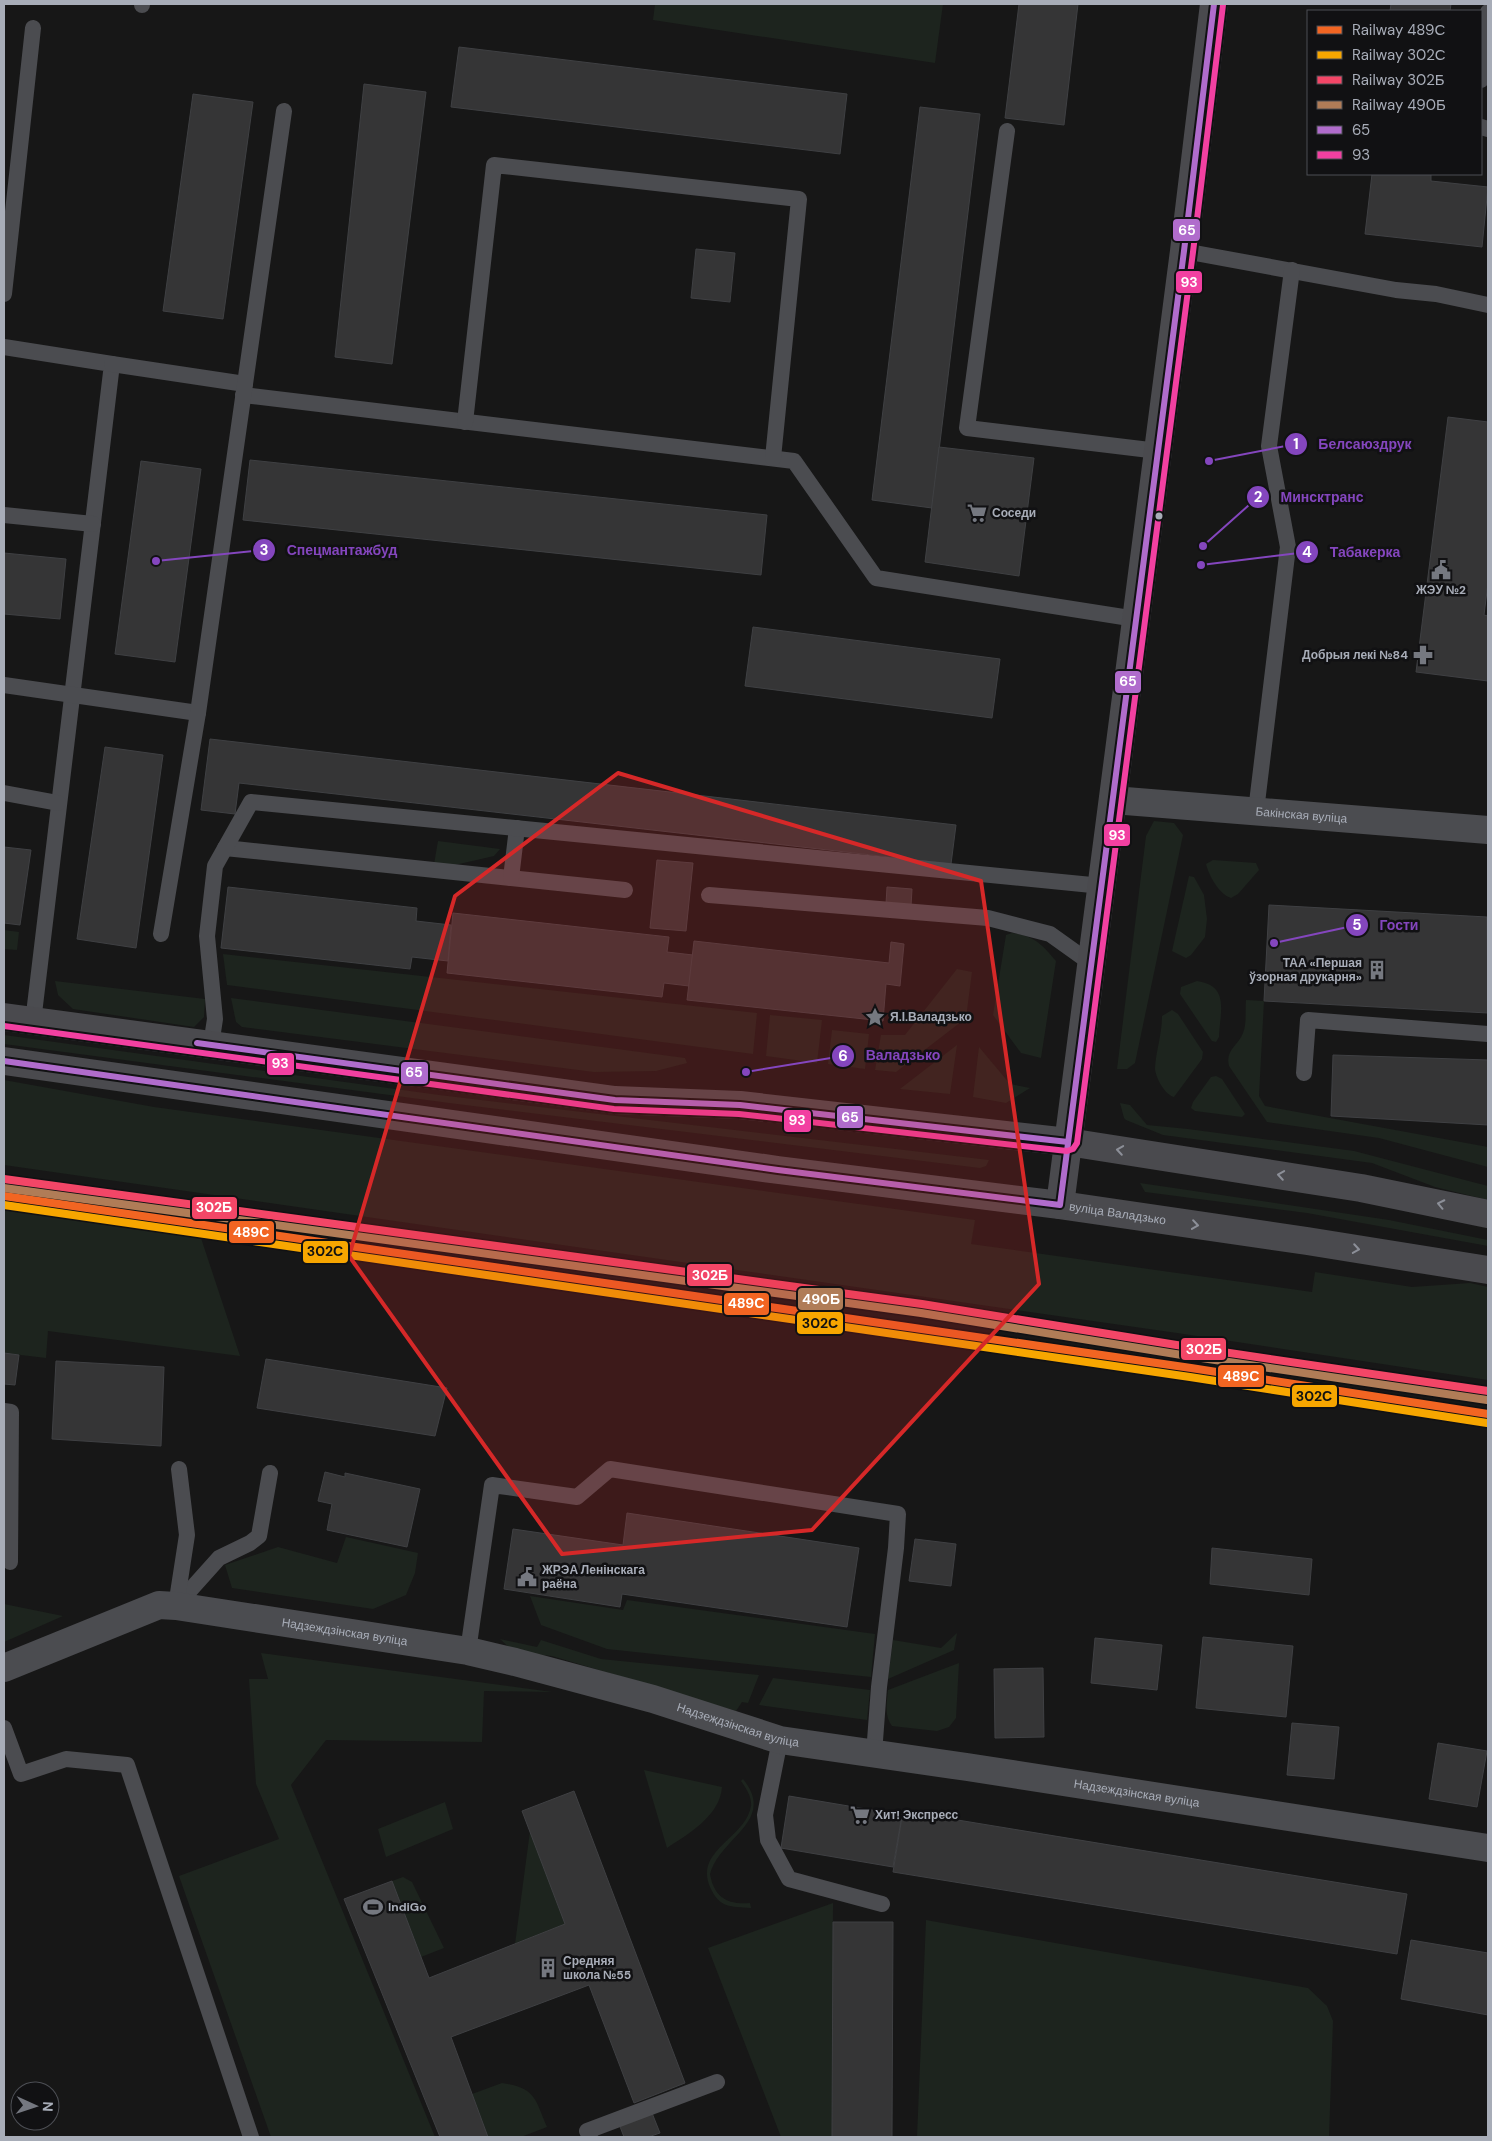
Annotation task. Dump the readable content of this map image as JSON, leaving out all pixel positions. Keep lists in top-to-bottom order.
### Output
{
  "streets": {
    "main road": ["вуліца Валадзько"],
    "street": ["Бакінская вуліца", "Надзеждзінская вуліца"]
  },
  "places": {
    "other": [
      "Белсаюздрук",
      "Минсктранс",
      "Спецмантажбуд",
      "Табакерка",
      "Гости",
      "Валадзько"
    ],
    "supermarket": ["Соседи", "Хит! Экспресс"],
    "public building": ["ЖЭУ №2", "ЖРЭА Ленінскага раёна"],
    "pharmacy": ["Добрыя лекі №84"],
    "building": ["ТАА «Першая ўзорная друкарня»", "Средняя школа №55"],
    "place": ["Я.І.Валадзько"],
    "sports": ["IndiGo"]
  },
  "lines": [
    "transit line 65",
    "transit line 93",
    "rail line 302Б",
    "rail line 490Б",
    "rail line 489С",
    "rail line 302С"
  ],
  "legend": [
    "Railway 489С",
    "Railway 302С",
    "Railway 302Б",
    "Railway 490Б",
    "65",
    "93"
  ],
  "north": "right"
}
